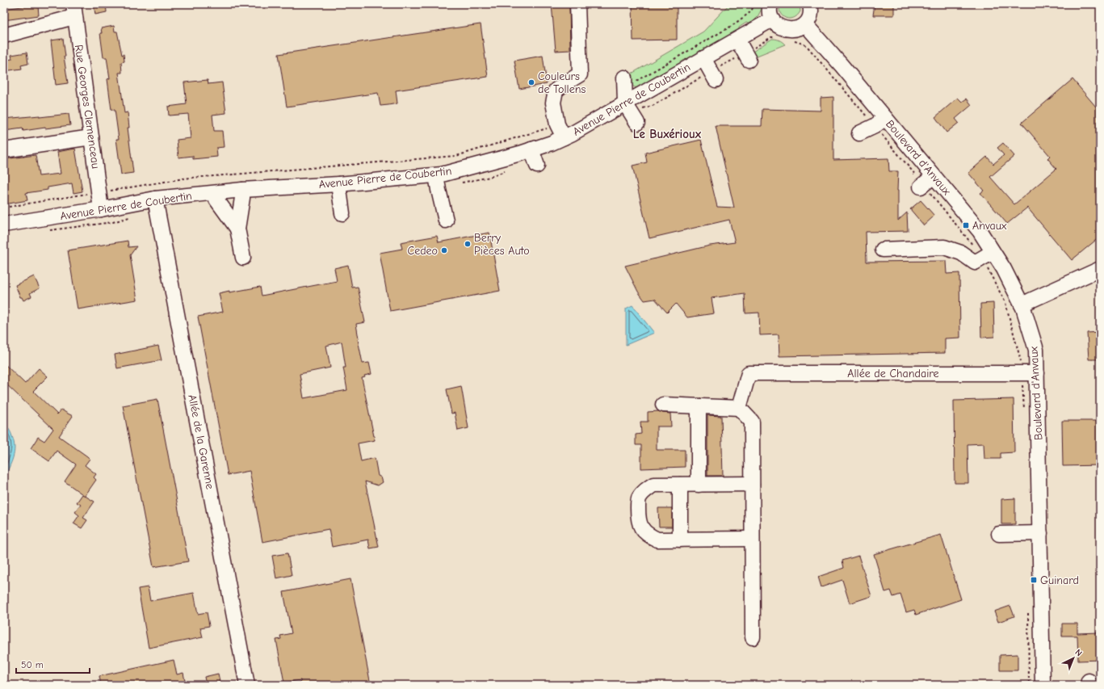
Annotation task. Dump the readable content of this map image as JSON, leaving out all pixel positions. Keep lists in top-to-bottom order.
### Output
{
  "streets": {
    "street": [
      "Avenue Pierre de Coubertin",
      "Rue Georges Clemenceau",
      "Boulevard d'Anvaux",
      "Allée de Chandaire",
      "Allée de la Garenne"
    ]
  },
  "crossings": [
    ["Avenue Pierre de Coubertin", "Rue Georges Clemenceau"],
    ["Avenue Pierre de Coubertin", "Allée de la Garenne"],
    ["Boulevard d'Anvaux", "Allée de Chandaire"]
  ],
  "districts": ["Le Buxérioux"],
  "places": {
    "other": ["Couleurs de Tollens", "Berry Pièces Auto", "Cedeo"],
    "transit": ["Anvaux", "Guinard"]
  },
  "scale_bar": "50 m",
  "north": "top right"
}
